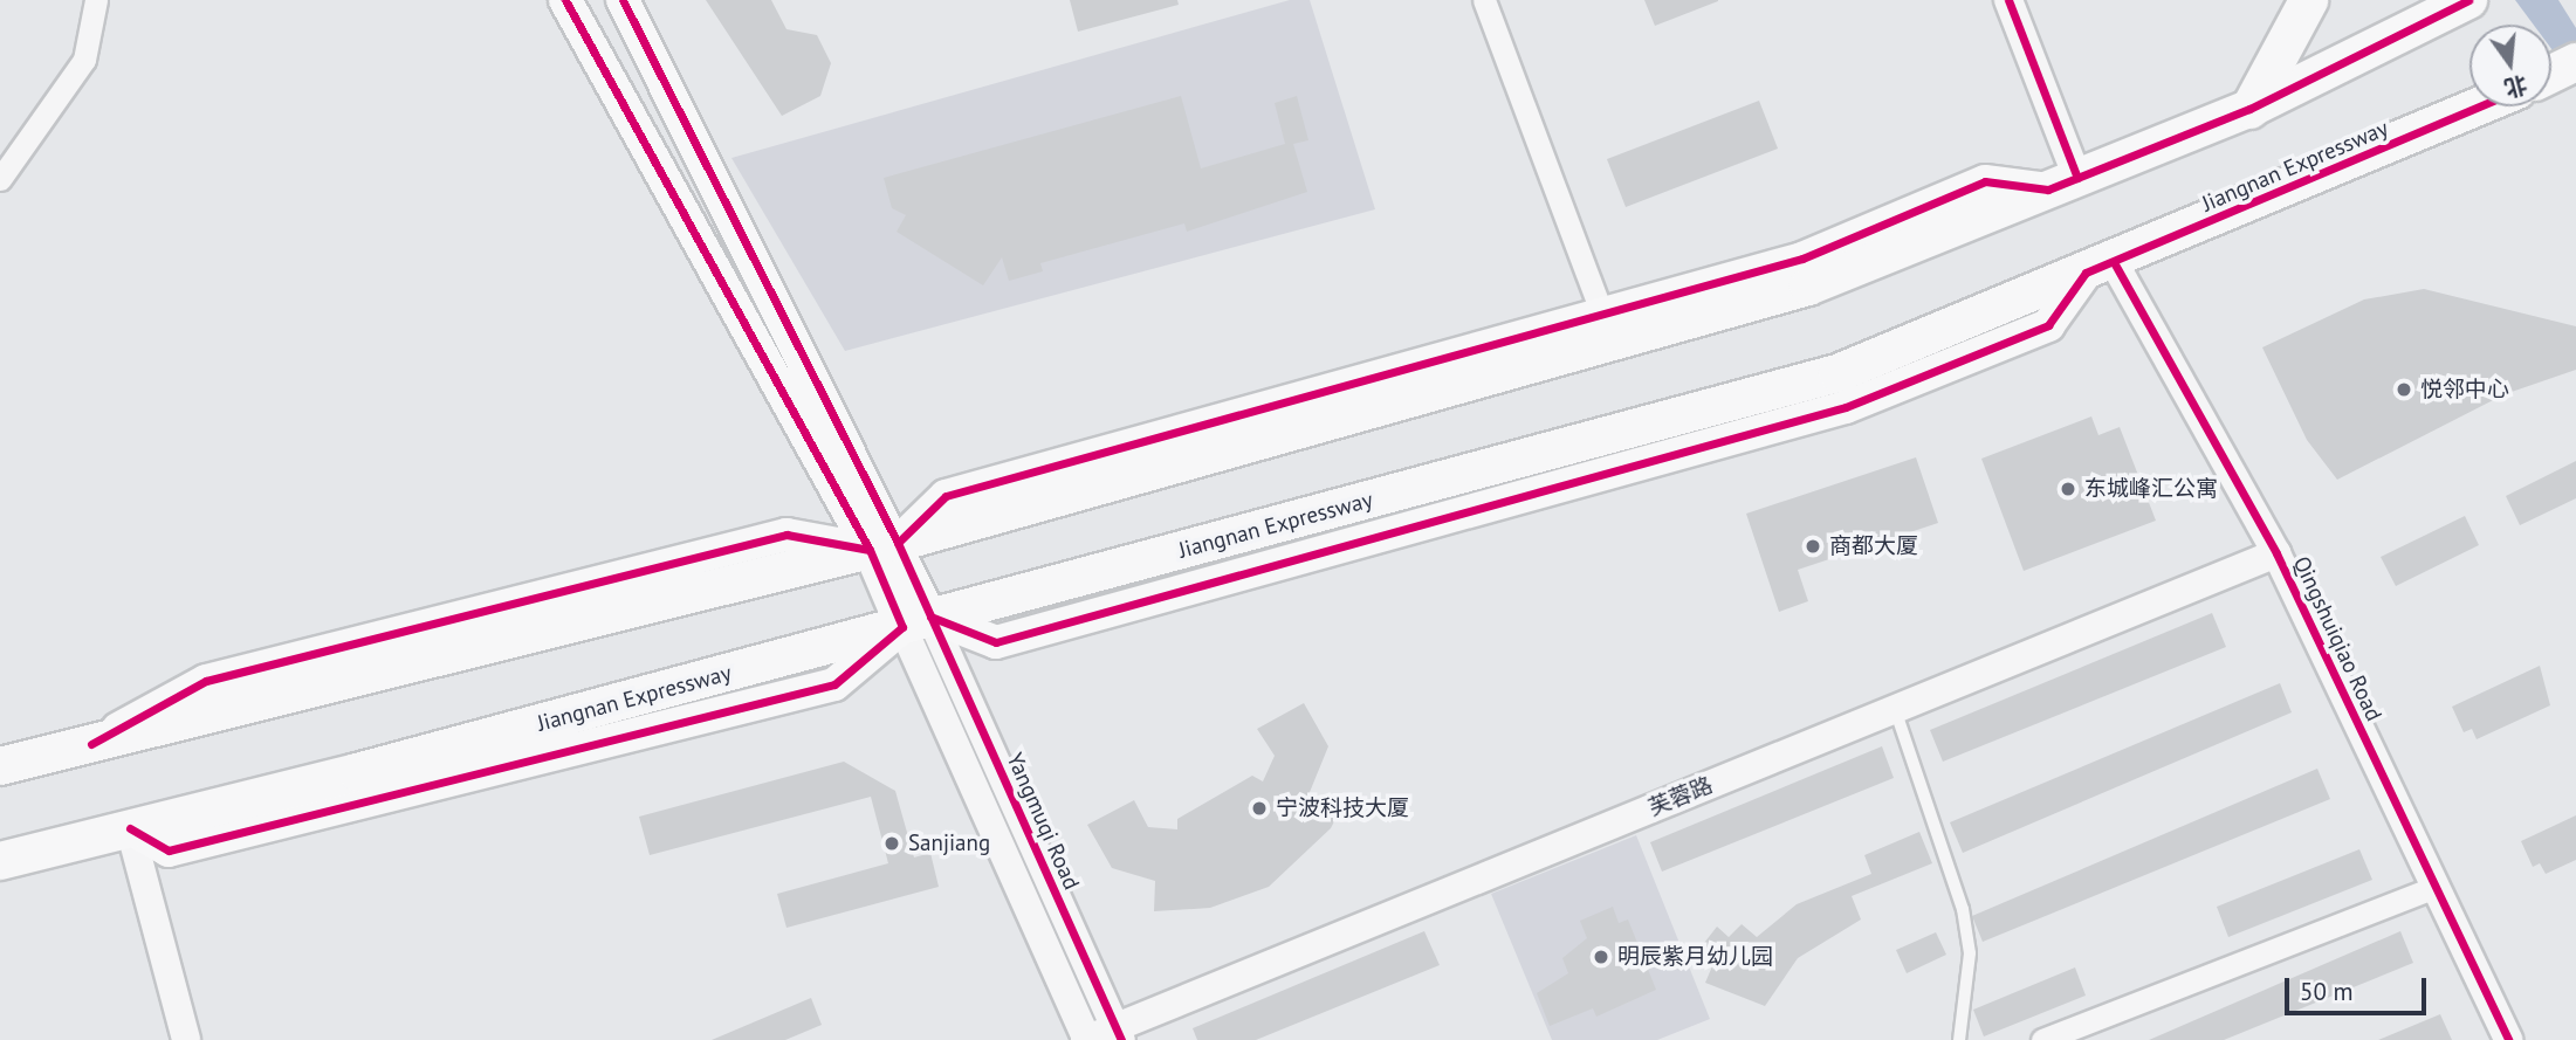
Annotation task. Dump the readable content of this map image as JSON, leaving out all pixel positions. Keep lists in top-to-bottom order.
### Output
{
  "streets": {
    "main road": ["Jiangnan Expressway"],
    "street": ["Qingshuiqiao Road", "芙蓉路", "Yangmuqi Road"]
  },
  "crossings": [
    ["Jiangnan Expressway", "Qingshuiqiao Road"],
    ["Jiangnan Expressway", "Yangmuqi Road"],
    ["Qingshuiqiao Road", "芙蓉路"],
    ["芙蓉路", "Yangmuqi Road"]
  ],
  "places": [
    "悦邻中心",
    "东城峰汇公寓",
    "商都大厦",
    "宁波科技大厦",
    "Sanjiang",
    "明辰紫月幼儿园"
  ],
  "scale_bar": "50 m",
  "north": "bottom"
}
